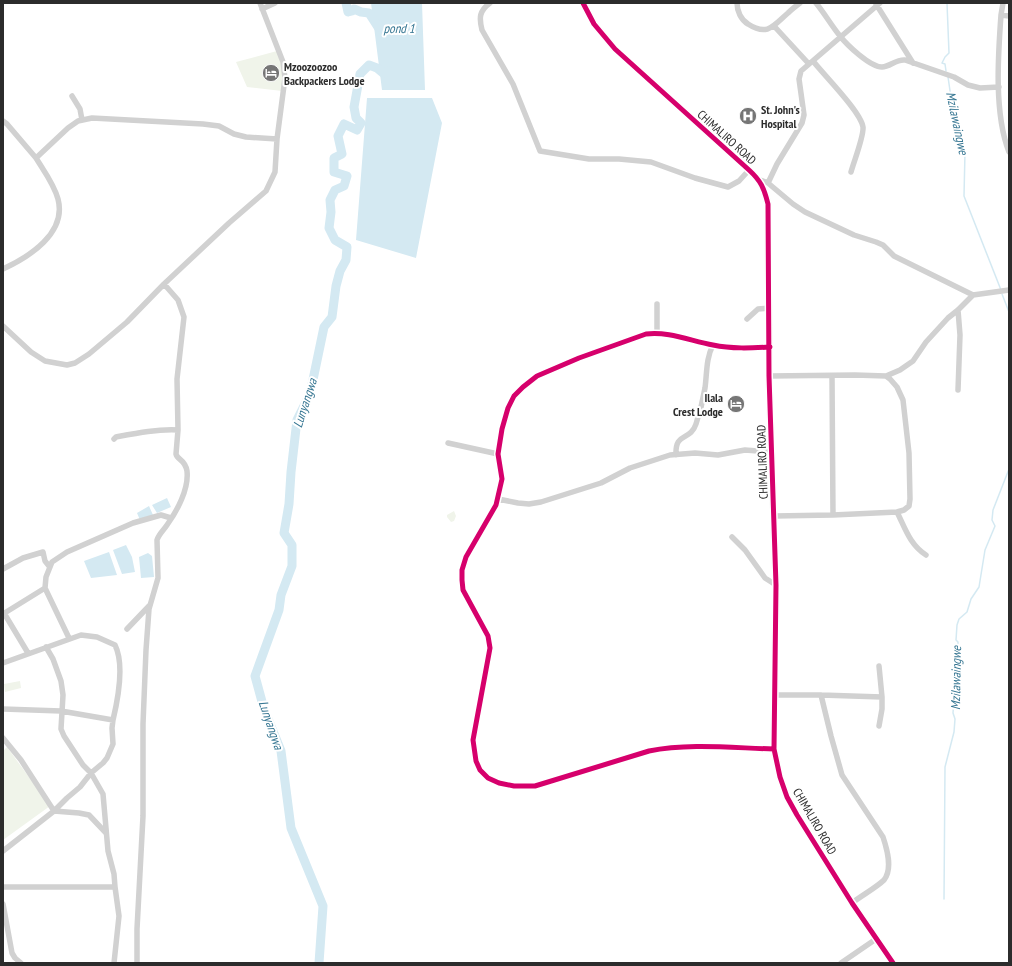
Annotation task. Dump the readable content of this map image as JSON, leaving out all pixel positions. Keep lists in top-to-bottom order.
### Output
{
  "streets": {
    "street": ["CHIMALIRO ROAD"]
  },
  "water": ["pond 1", "Mzilawaingwe", "Lunyangwa"],
  "places": {
    "hotel": ["Mzoozoozoo Backpackers Lodge", "Ilala Crest Lodge"],
    "hospital": ["St. John's Hospital"]
  }
}
